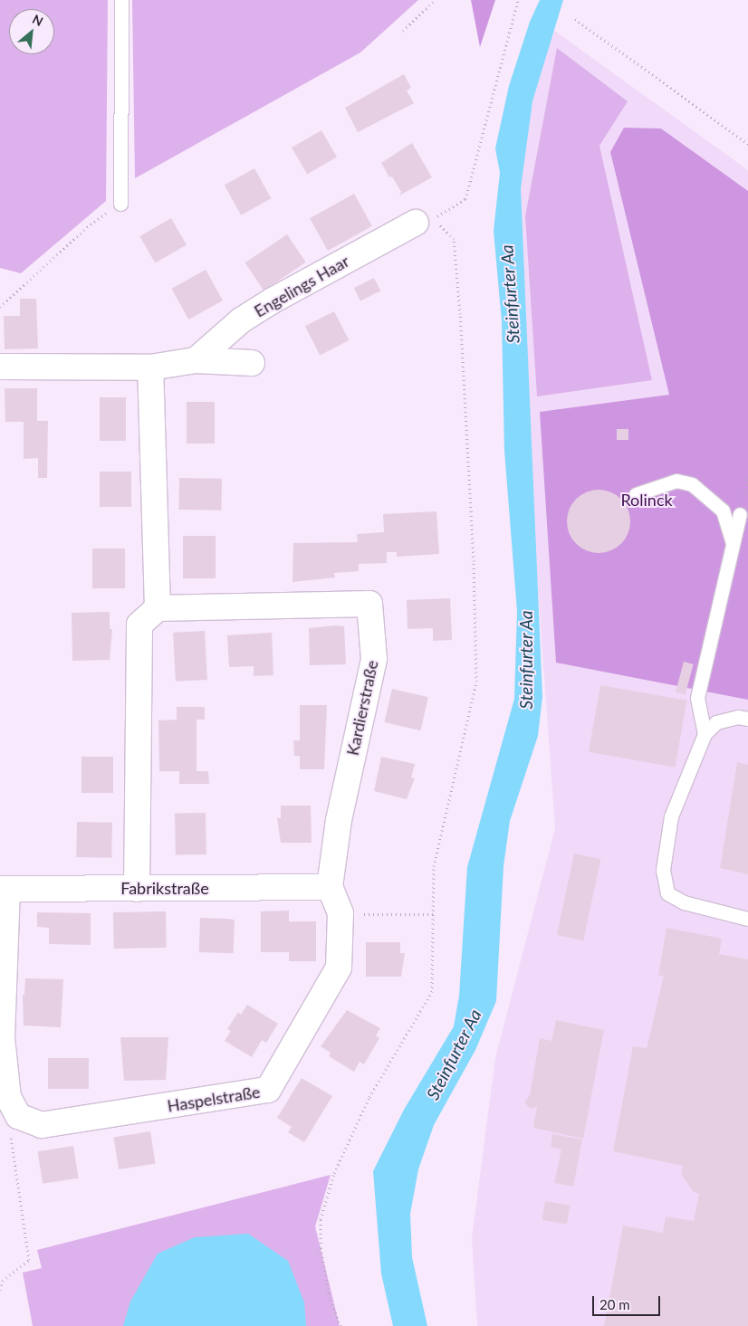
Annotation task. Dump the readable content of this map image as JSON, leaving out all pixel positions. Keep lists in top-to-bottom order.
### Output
{
  "streets": {
    "street": [
      "Engelings Haar",
      "Kardierstraße",
      "Fabrikstraße",
      "Haspelstraße"
    ]
  },
  "crossings": [
    ["Kardierstraße", "Fabrikstraße"],
    ["Kardierstraße", "Haspelstraße"],
    ["Fabrikstraße", "Haspelstraße"]
  ],
  "water": ["Steinfurter Aa"],
  "parks": ["Rolinck"],
  "scale_bar": "20 m",
  "north": "top right"
}
